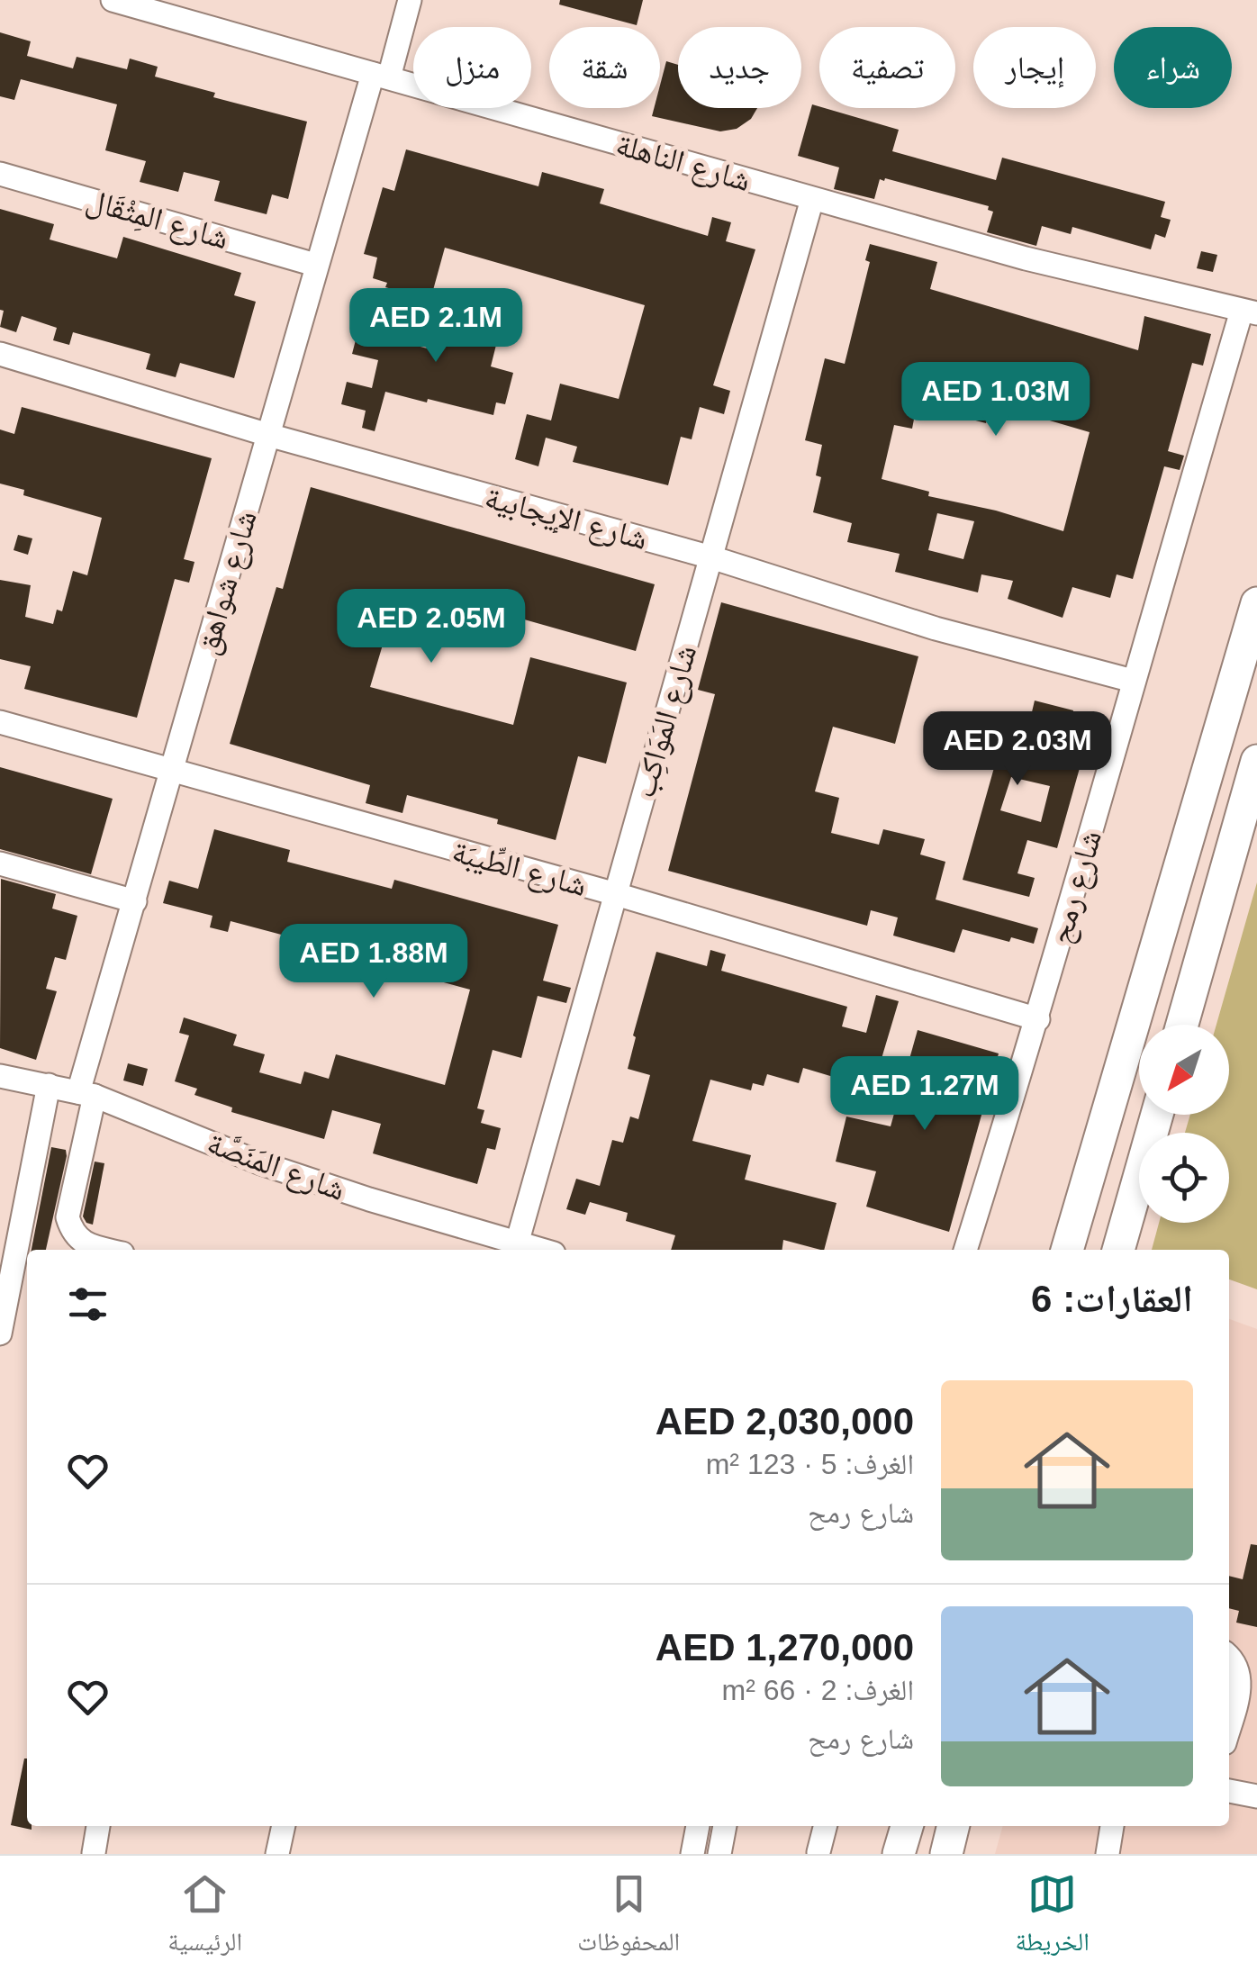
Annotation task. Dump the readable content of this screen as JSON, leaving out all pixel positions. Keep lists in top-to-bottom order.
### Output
{
  "streets": {
    "street": [
      "شارع الناهلة",
      "شارع المِثْقَال",
      "شارع الإيجابية",
      "شارع شواهق",
      "شارع المَوَاكِب",
      "شارع الطِّيبَة",
      "شارع رمح",
      "شارع المَنَصَّة"
    ]
  },
  "crossings": [
    ["شارع الناهلة", "شارع شواهق"],
    ["شارع الناهلة", "شارع المَوَاكِب"],
    ["شارع الناهلة", "شارع رمح"],
    ["شارع المِثْقَال", "شارع شواهق"],
    ["شارع الإيجابية", "شارع شواهق"],
    ["شارع الإيجابية", "شارع المَوَاكِب"],
    ["شارع الإيجابية", "شارع رمح"],
    ["شارع شواهق", "شارع الطِّيبَة"],
    ["شارع شواهق", "شارع المَنَصَّة"],
    ["شارع المَوَاكِب", "شارع الطِّيبَة"],
    ["شارع المَوَاكِب", "شارع المَنَصَّة"],
    ["شارع الطِّيبَة", "شارع رمح"]
  ],
  "north": "bottom left",
  "page": {
    "chip": [
      "شراء",
      "إيجار",
      "تصفية",
      "جديد",
      "شقة",
      "منزل"
    ],
    "price": [
      "AED 2.1M",
      "AED 1.03M",
      "AED 2.05M",
      "AED 2.03M",
      "AED 1.88M",
      "AED 1.27M"
    ],
    "heading": "العقارات: 6",
    "list": [
      {
        "name": "AED 2,030,000",
        "note": "الغرف: 5 · 123 m² · شارع رمح"
      },
      {
        "name": "AED 1,270,000",
        "note": "الغرف: 2 · 66 m² · شارع رمح"
      }
    ],
    "tabs": ["الخريطة", "المحفوظات", "الرئيسية"]
  }
}
